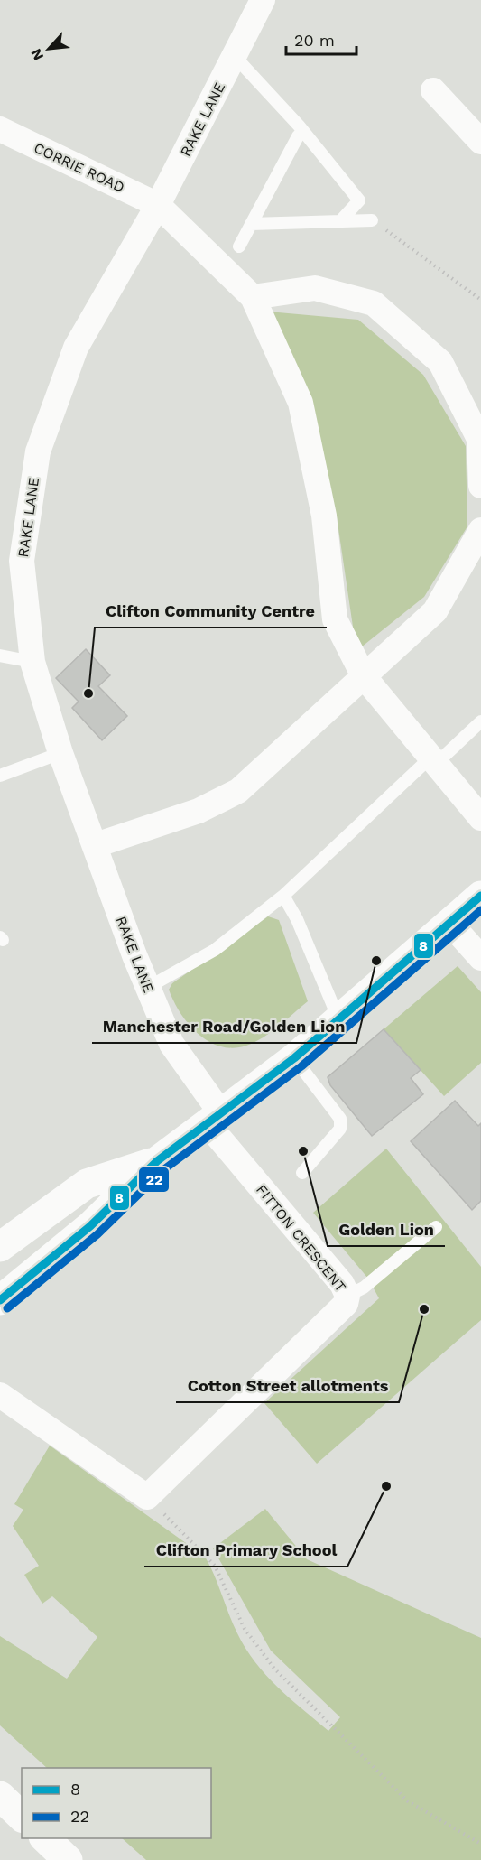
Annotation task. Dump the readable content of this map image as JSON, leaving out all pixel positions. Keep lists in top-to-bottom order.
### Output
{
  "streets": {
    "street": ["RAKE LANE", "CORRIE ROAD", "FITTON CRESCENT"]
  },
  "crossings": [
    ["RAKE LANE", "CORRIE ROAD"],
    ["RAKE LANE", "FITTON CRESCENT"]
  ],
  "places": [
    "Clifton Community Centre",
    "Manchester Road/Golden Lion",
    "Golden Lion",
    "Cotton Street allotments",
    "Clifton Primary School"
  ],
  "lines": ["transit line 8", "transit line 22"],
  "legend": ["8", "22"],
  "scale_bar": "20 m",
  "north": "bottom left"
}
